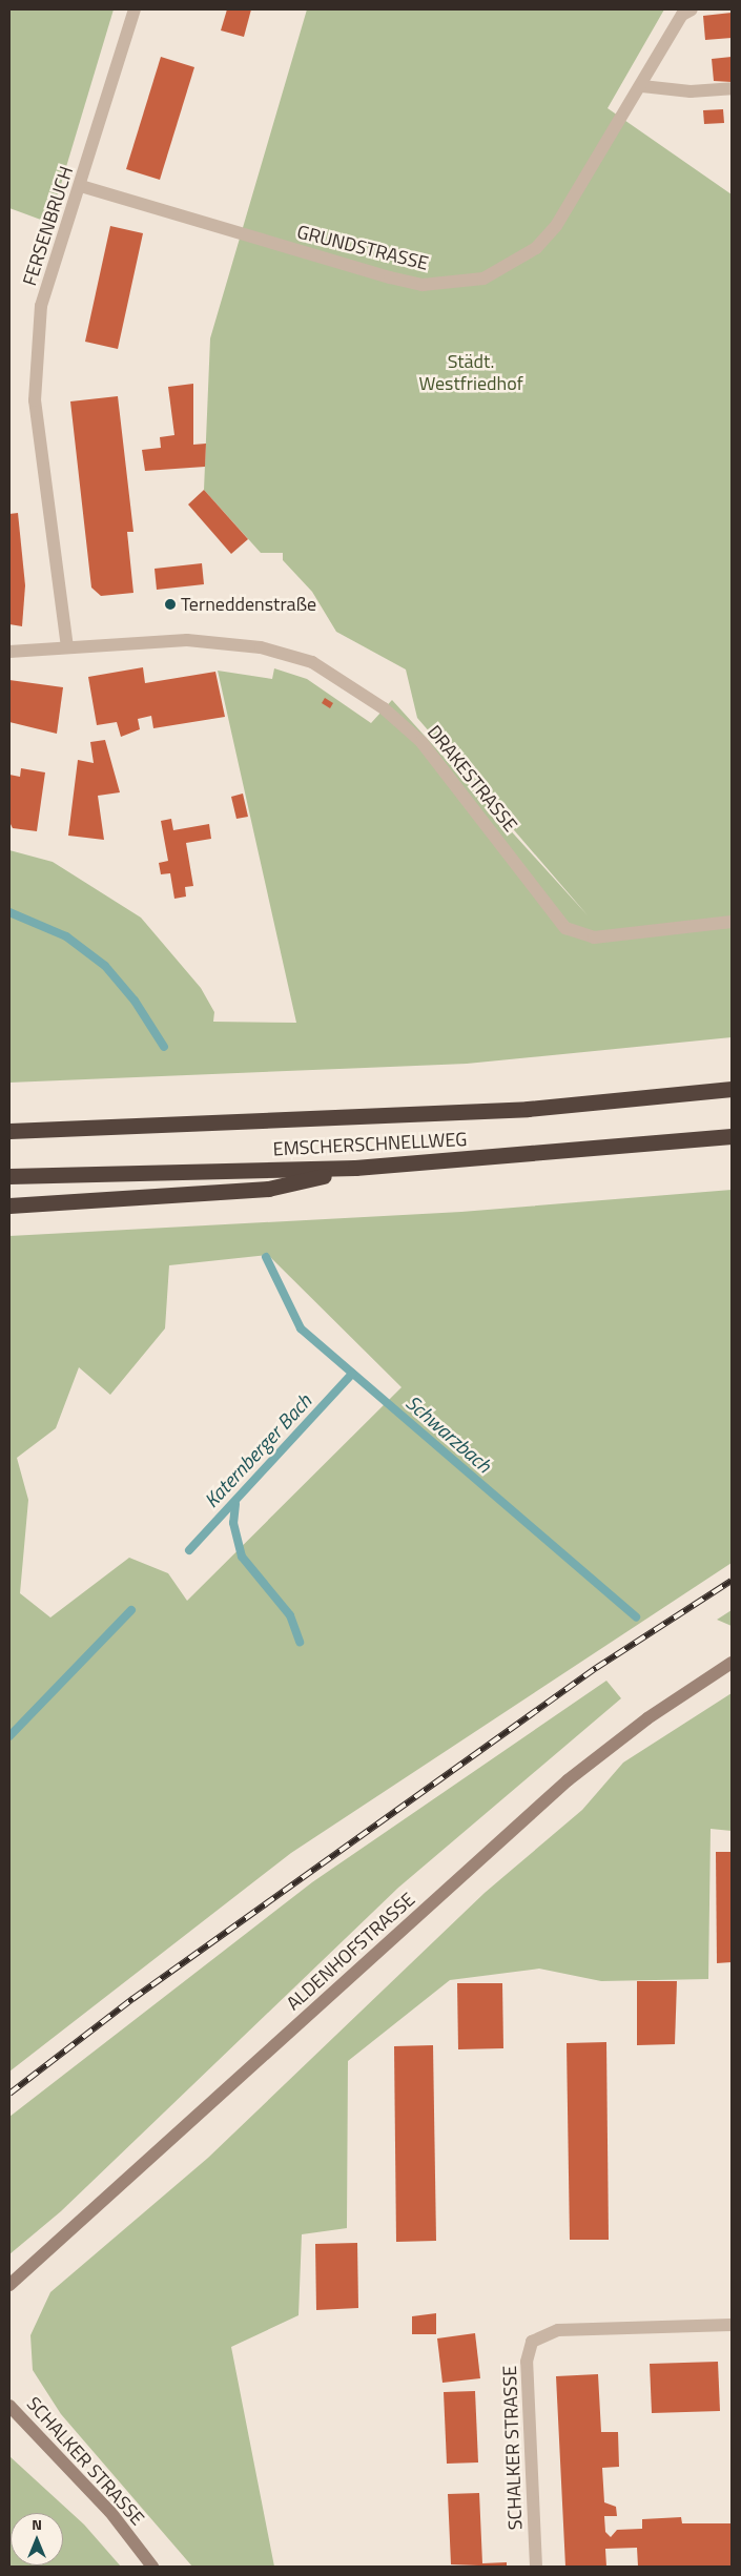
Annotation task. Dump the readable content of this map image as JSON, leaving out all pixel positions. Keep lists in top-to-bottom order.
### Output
{
  "streets": {
    "highway": ["EMSCHERSCHNELLWEG"],
    "street": [
      "FERSENBRUCH",
      "GRUNDSTRASSE",
      "DRAKESTRASSE",
      "ALDENHOFSTRASSE",
      "SCHALKER STRASSE"
    ]
  },
  "crossings": [
    ["FERSENBRUCH", "GRUNDSTRASSE"],
    ["FERSENBRUCH", "DRAKESTRASSE"]
  ],
  "water": ["Schwarzbach", "Katernberger Bach"],
  "parks": ["Städt. Westfriedhof"],
  "places": ["Terneddenstraße"],
  "north": "top"
}
